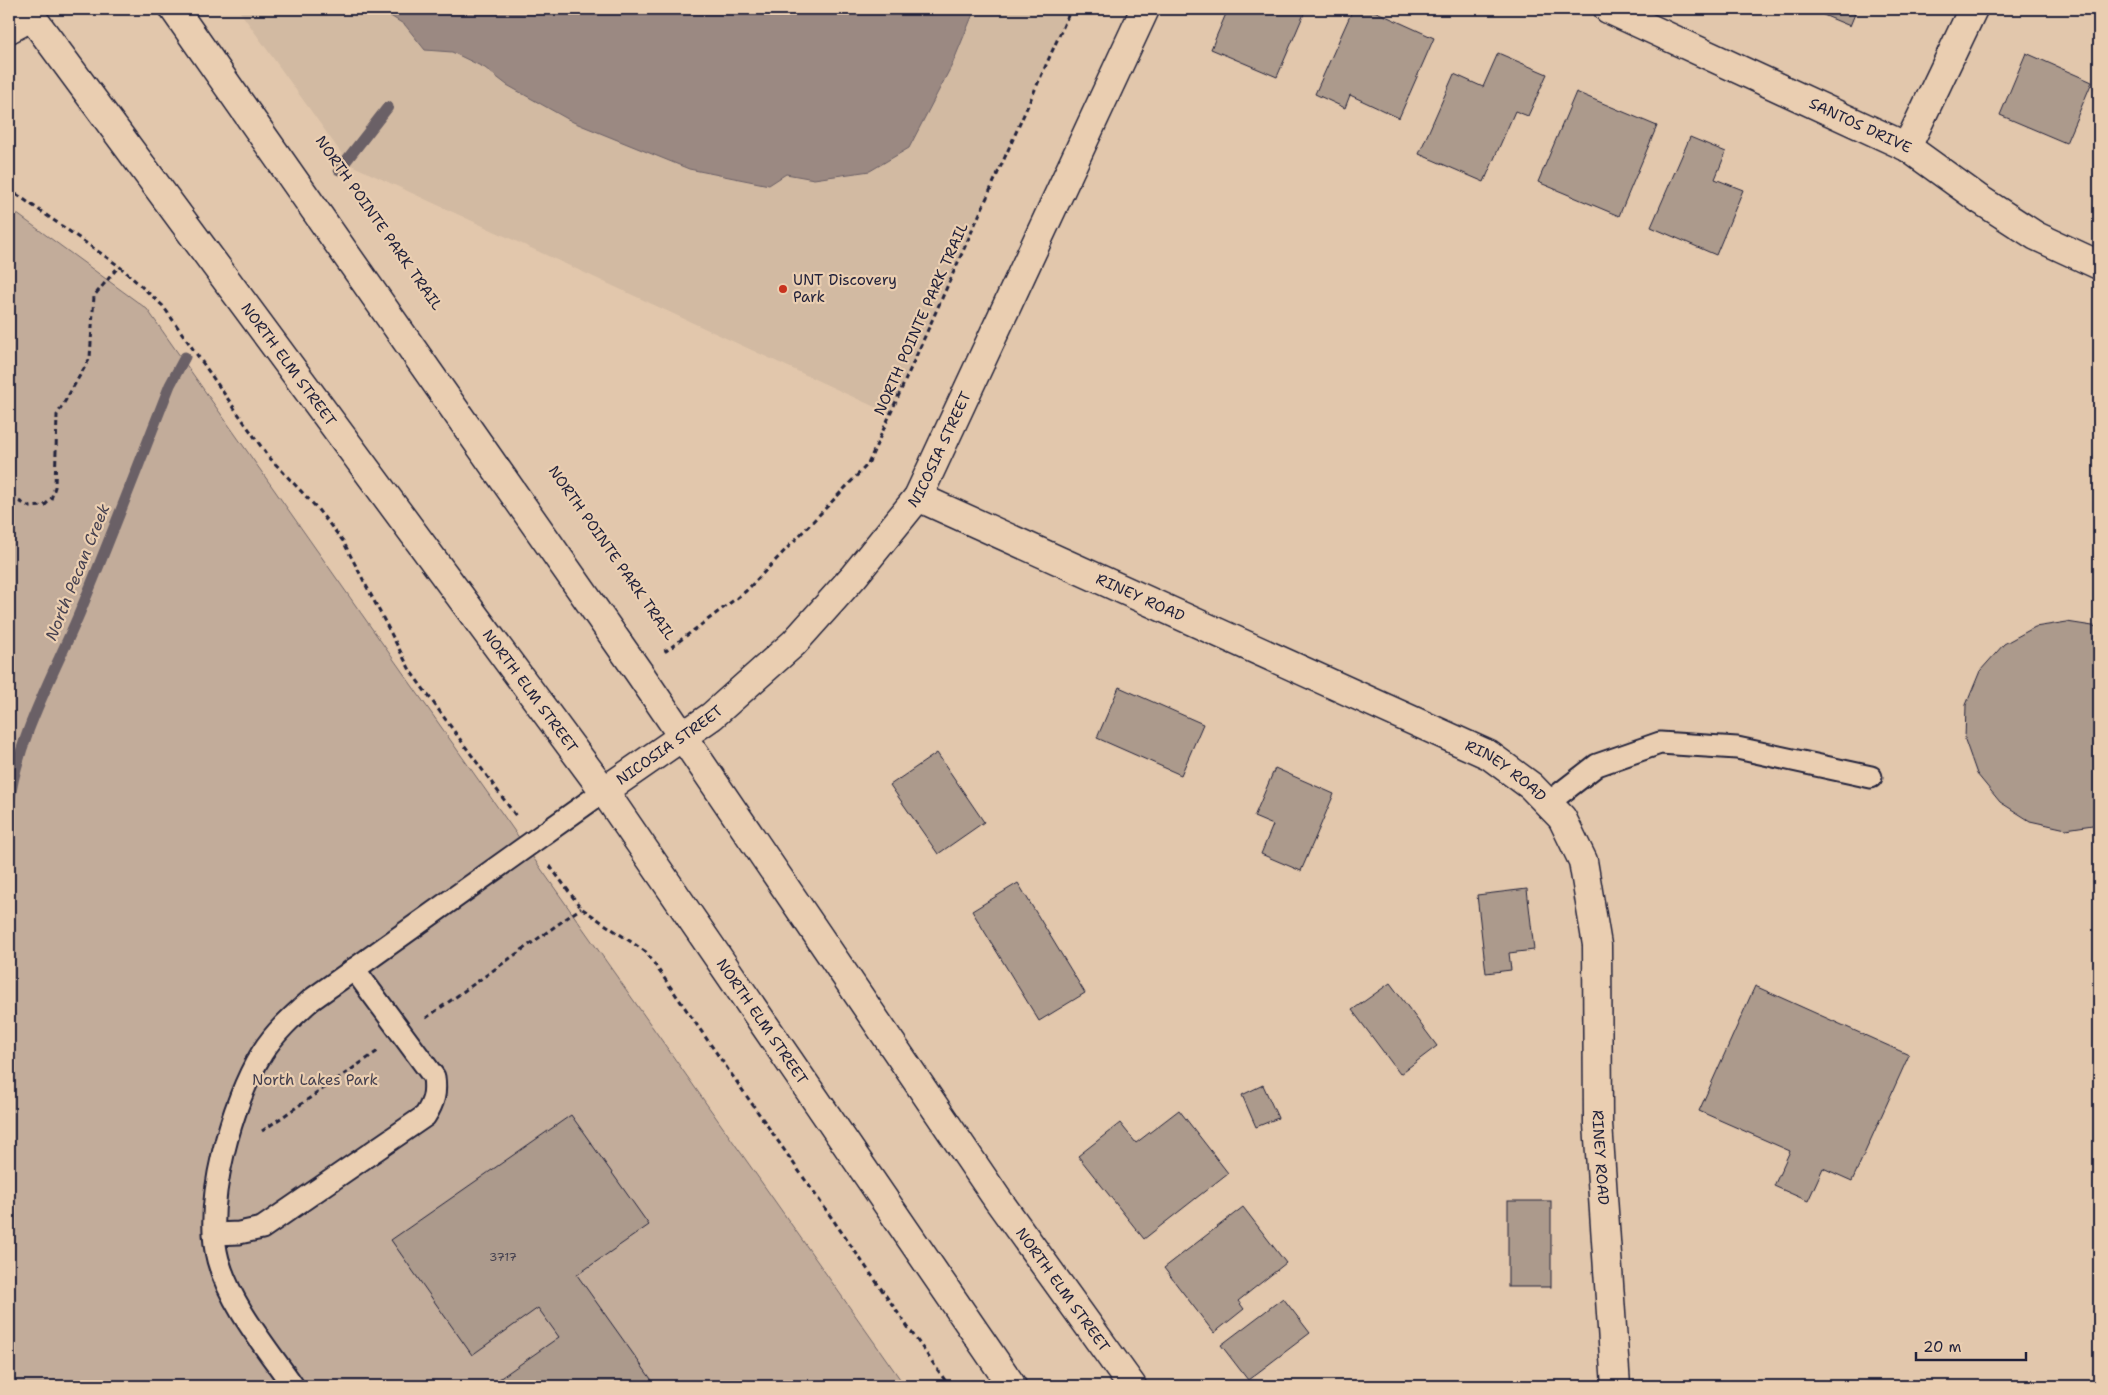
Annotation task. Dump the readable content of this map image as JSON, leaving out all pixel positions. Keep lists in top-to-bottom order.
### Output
{
  "streets": {
    "main road": [
      "SANTOS DRIVE",
      "NORTH ELM STREET",
      "NICOSIA STREET",
      "RINEY ROAD"
    ],
    "path": ["NORTH POINTE PARK TRAIL"]
  },
  "crossings": [
    ["NORTH ELM STREET", "NICOSIA STREET"],
    ["NICOSIA STREET", "RINEY ROAD"]
  ],
  "water": ["North Pecan Creek"],
  "parks": ["North Lakes Park"],
  "places": ["UNT Discovery Park"],
  "house_numbers": ["3717"],
  "scale_bar": "20 m"
}
